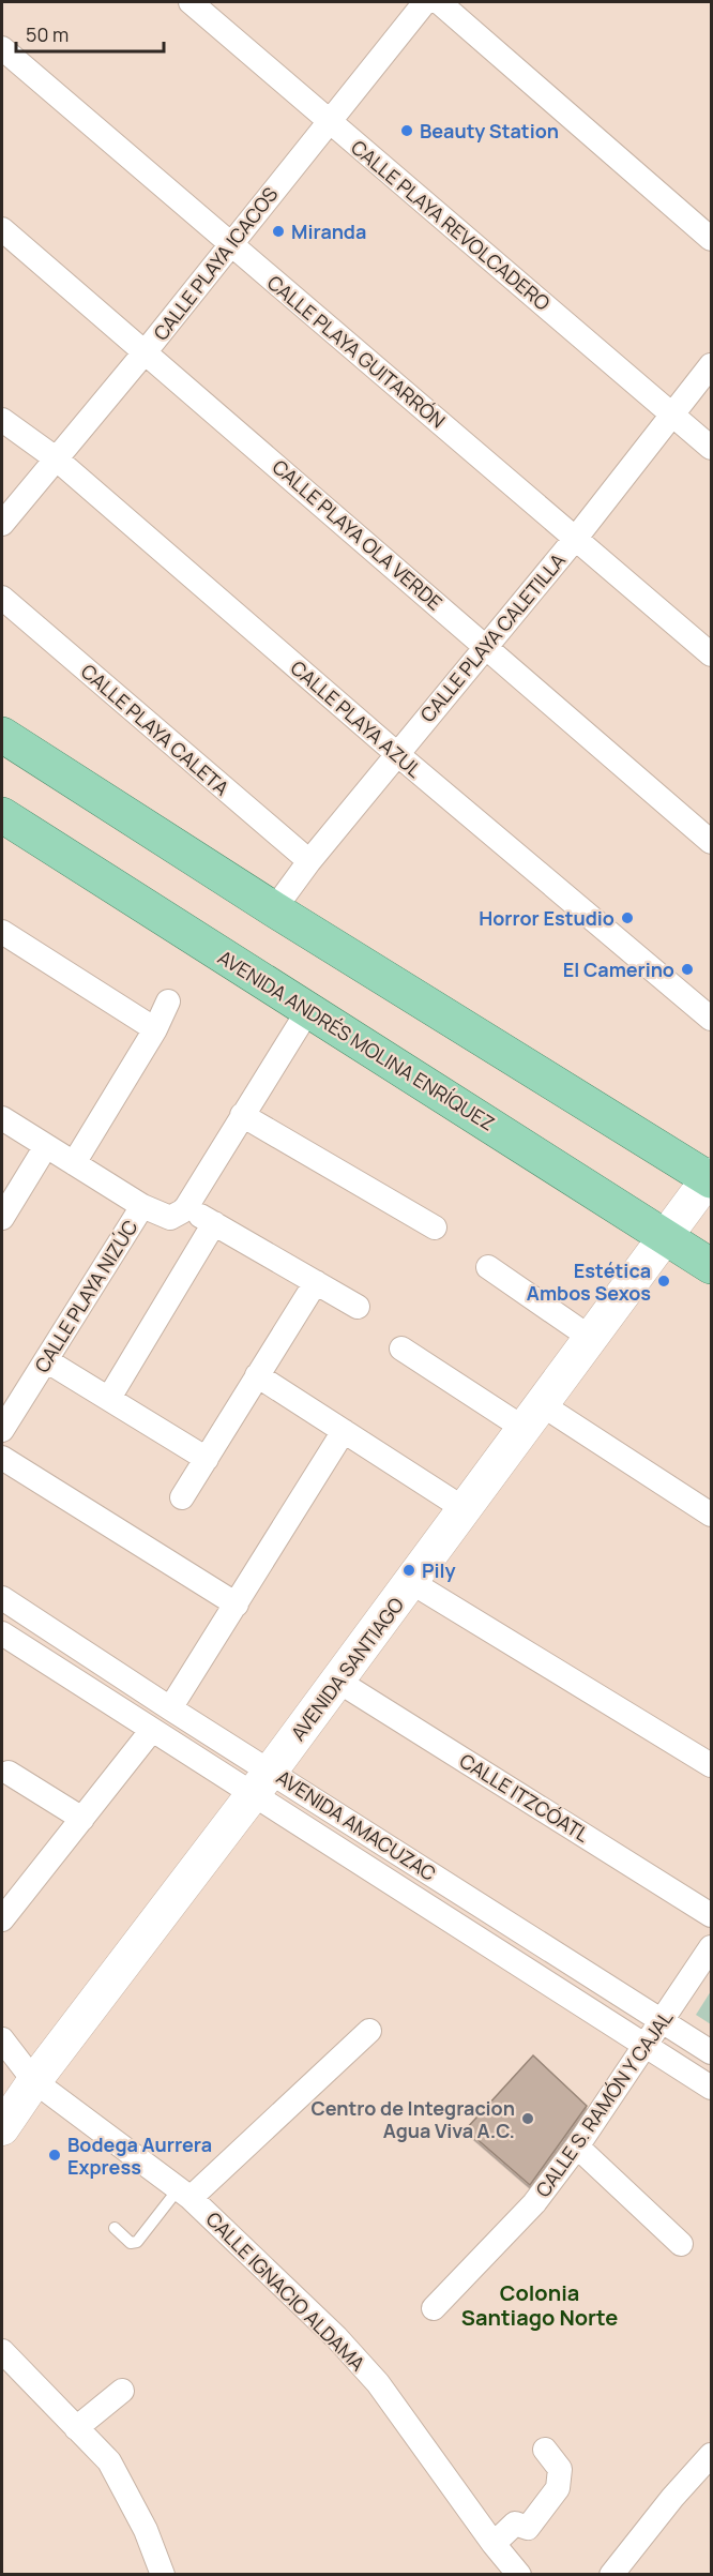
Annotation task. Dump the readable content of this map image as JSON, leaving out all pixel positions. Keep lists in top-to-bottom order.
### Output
{
  "streets": {
    "main road": ["AVENIDA ANDRÉS MOLINA ENRÍQUEZ"],
    "street": [
      "CALLE PLAYA REVOLCADERO",
      "CALLE PLAYA ICACOS",
      "CALLE PLAYA GUITARRÓN",
      "CALLE PLAYA OLA VERDE",
      "CALLE PLAYA CALETILLA",
      "CALLE PLAYA AZUL",
      "CALLE PLAYA CALETA",
      "CALLE PLAYA NIZÚC",
      "AVENIDA SANTIAGO",
      "CALLE ITZCÓATL",
      "AVENIDA AMACUZAC",
      "CALLE S. RAMÓN Y CAJAL",
      "CALLE IGNACIO ALDAMA"
    ]
  },
  "crossings": [
    ["CALLE PLAYA REVOLCADERO", "CALLE PLAYA ICACOS"],
    ["CALLE PLAYA REVOLCADERO", "CALLE PLAYA CALETILLA"],
    ["CALLE PLAYA ICACOS", "CALLE PLAYA GUITARRÓN"],
    ["CALLE PLAYA ICACOS", "CALLE PLAYA OLA VERDE"],
    ["CALLE PLAYA ICACOS", "CALLE PLAYA AZUL"],
    ["CALLE PLAYA GUITARRÓN", "CALLE PLAYA CALETILLA"],
    ["CALLE PLAYA OLA VERDE", "CALLE PLAYA CALETILLA"],
    ["CALLE PLAYA CALETILLA", "CALLE PLAYA AZUL"],
    ["CALLE PLAYA CALETILLA", "CALLE PLAYA CALETA"],
    ["AVENIDA ANDRÉS MOLINA ENRÍQUEZ", "AVENIDA SANTIAGO"],
    ["AVENIDA SANTIAGO", "CALLE ITZCÓATL"],
    ["AVENIDA SANTIAGO", "AVENIDA AMACUZAC"],
    ["AVENIDA SANTIAGO", "CALLE IGNACIO ALDAMA"],
    ["AVENIDA AMACUZAC", "CALLE S. RAMÓN Y CAJAL"]
  ],
  "districts": ["Colonia Santiago Norte"],
  "places": [
    "Beauty Station",
    "Miranda",
    "Horror Estudio",
    "El Camerino",
    "Estética Ambos Sexos",
    "Pily",
    "Centro de Integracion Agua Viva A.C.",
    "Bodega Aurrera Express"
  ],
  "scale_bar": "50 m"
}
